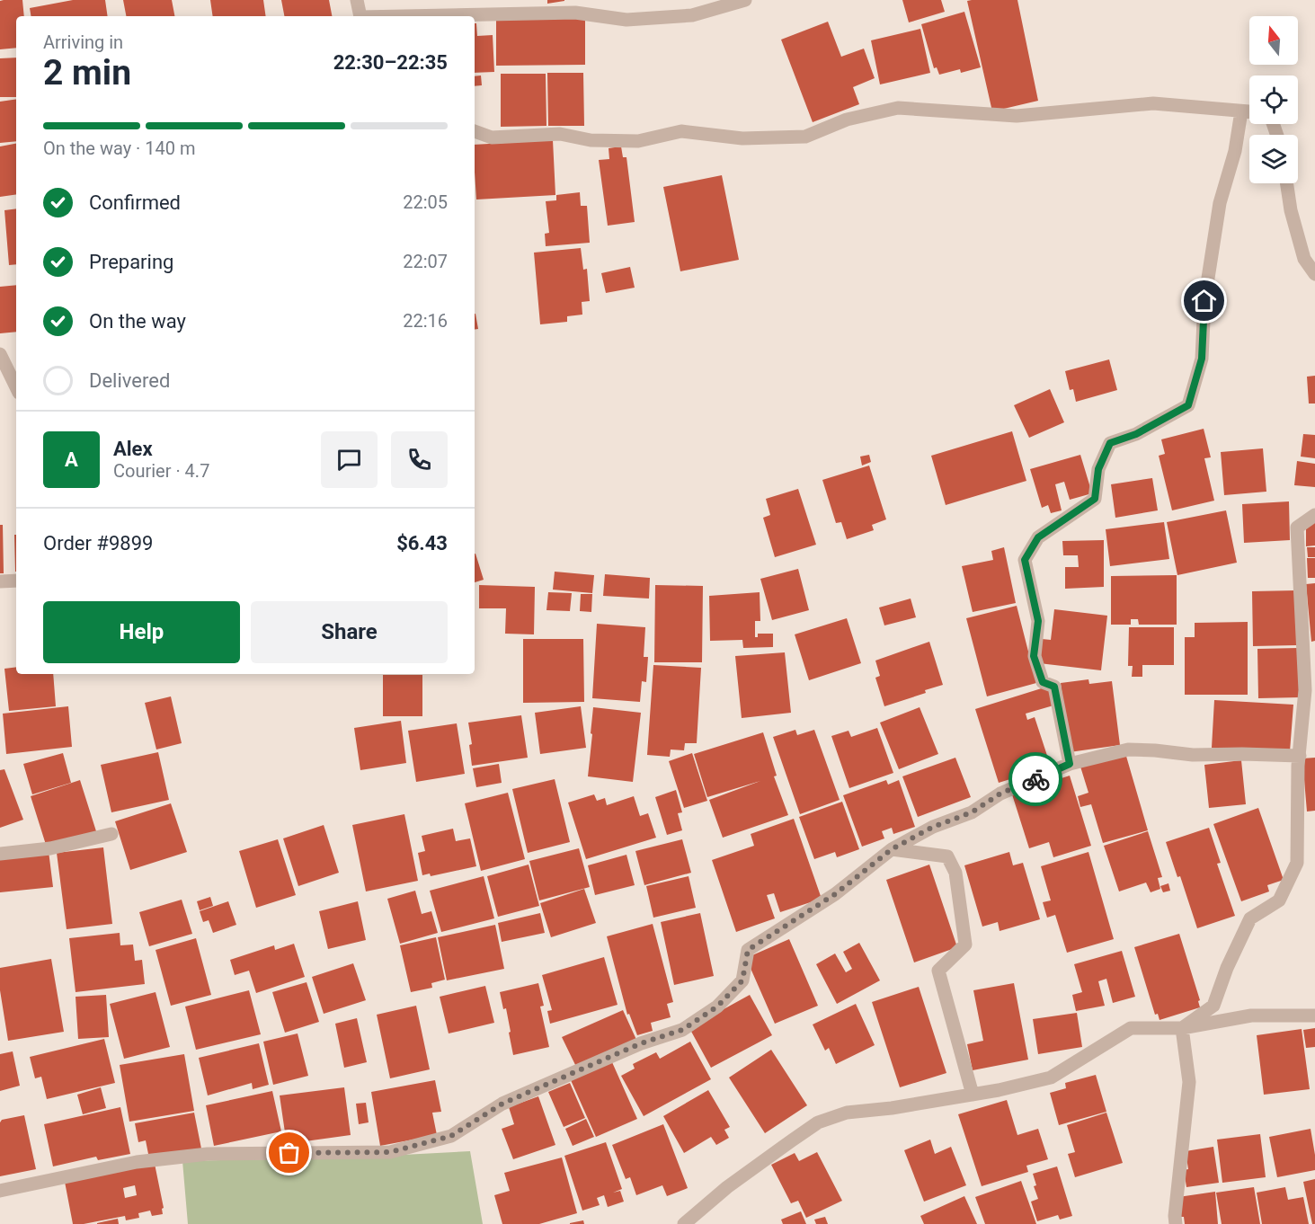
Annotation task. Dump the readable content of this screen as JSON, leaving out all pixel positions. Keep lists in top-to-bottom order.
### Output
{
  "north": "top",
  "page": {
    "heading": ["2 min", "Arriving in", "22:30–22:35"],
    "panel": [
      "Alex",
      "Courier · 4.7",
      "Order #9899",
      "$6.43"
    ],
    "bar": "On the way · 140 m",
    "list": [
      ["Confirmed", "22:05"],
      ["Preparing", "22:07"],
      ["On the way", "22:16"],
      "Delivered"
    ],
    "round": "A",
    "buttons": ["Help", "Share"]
  }
}
